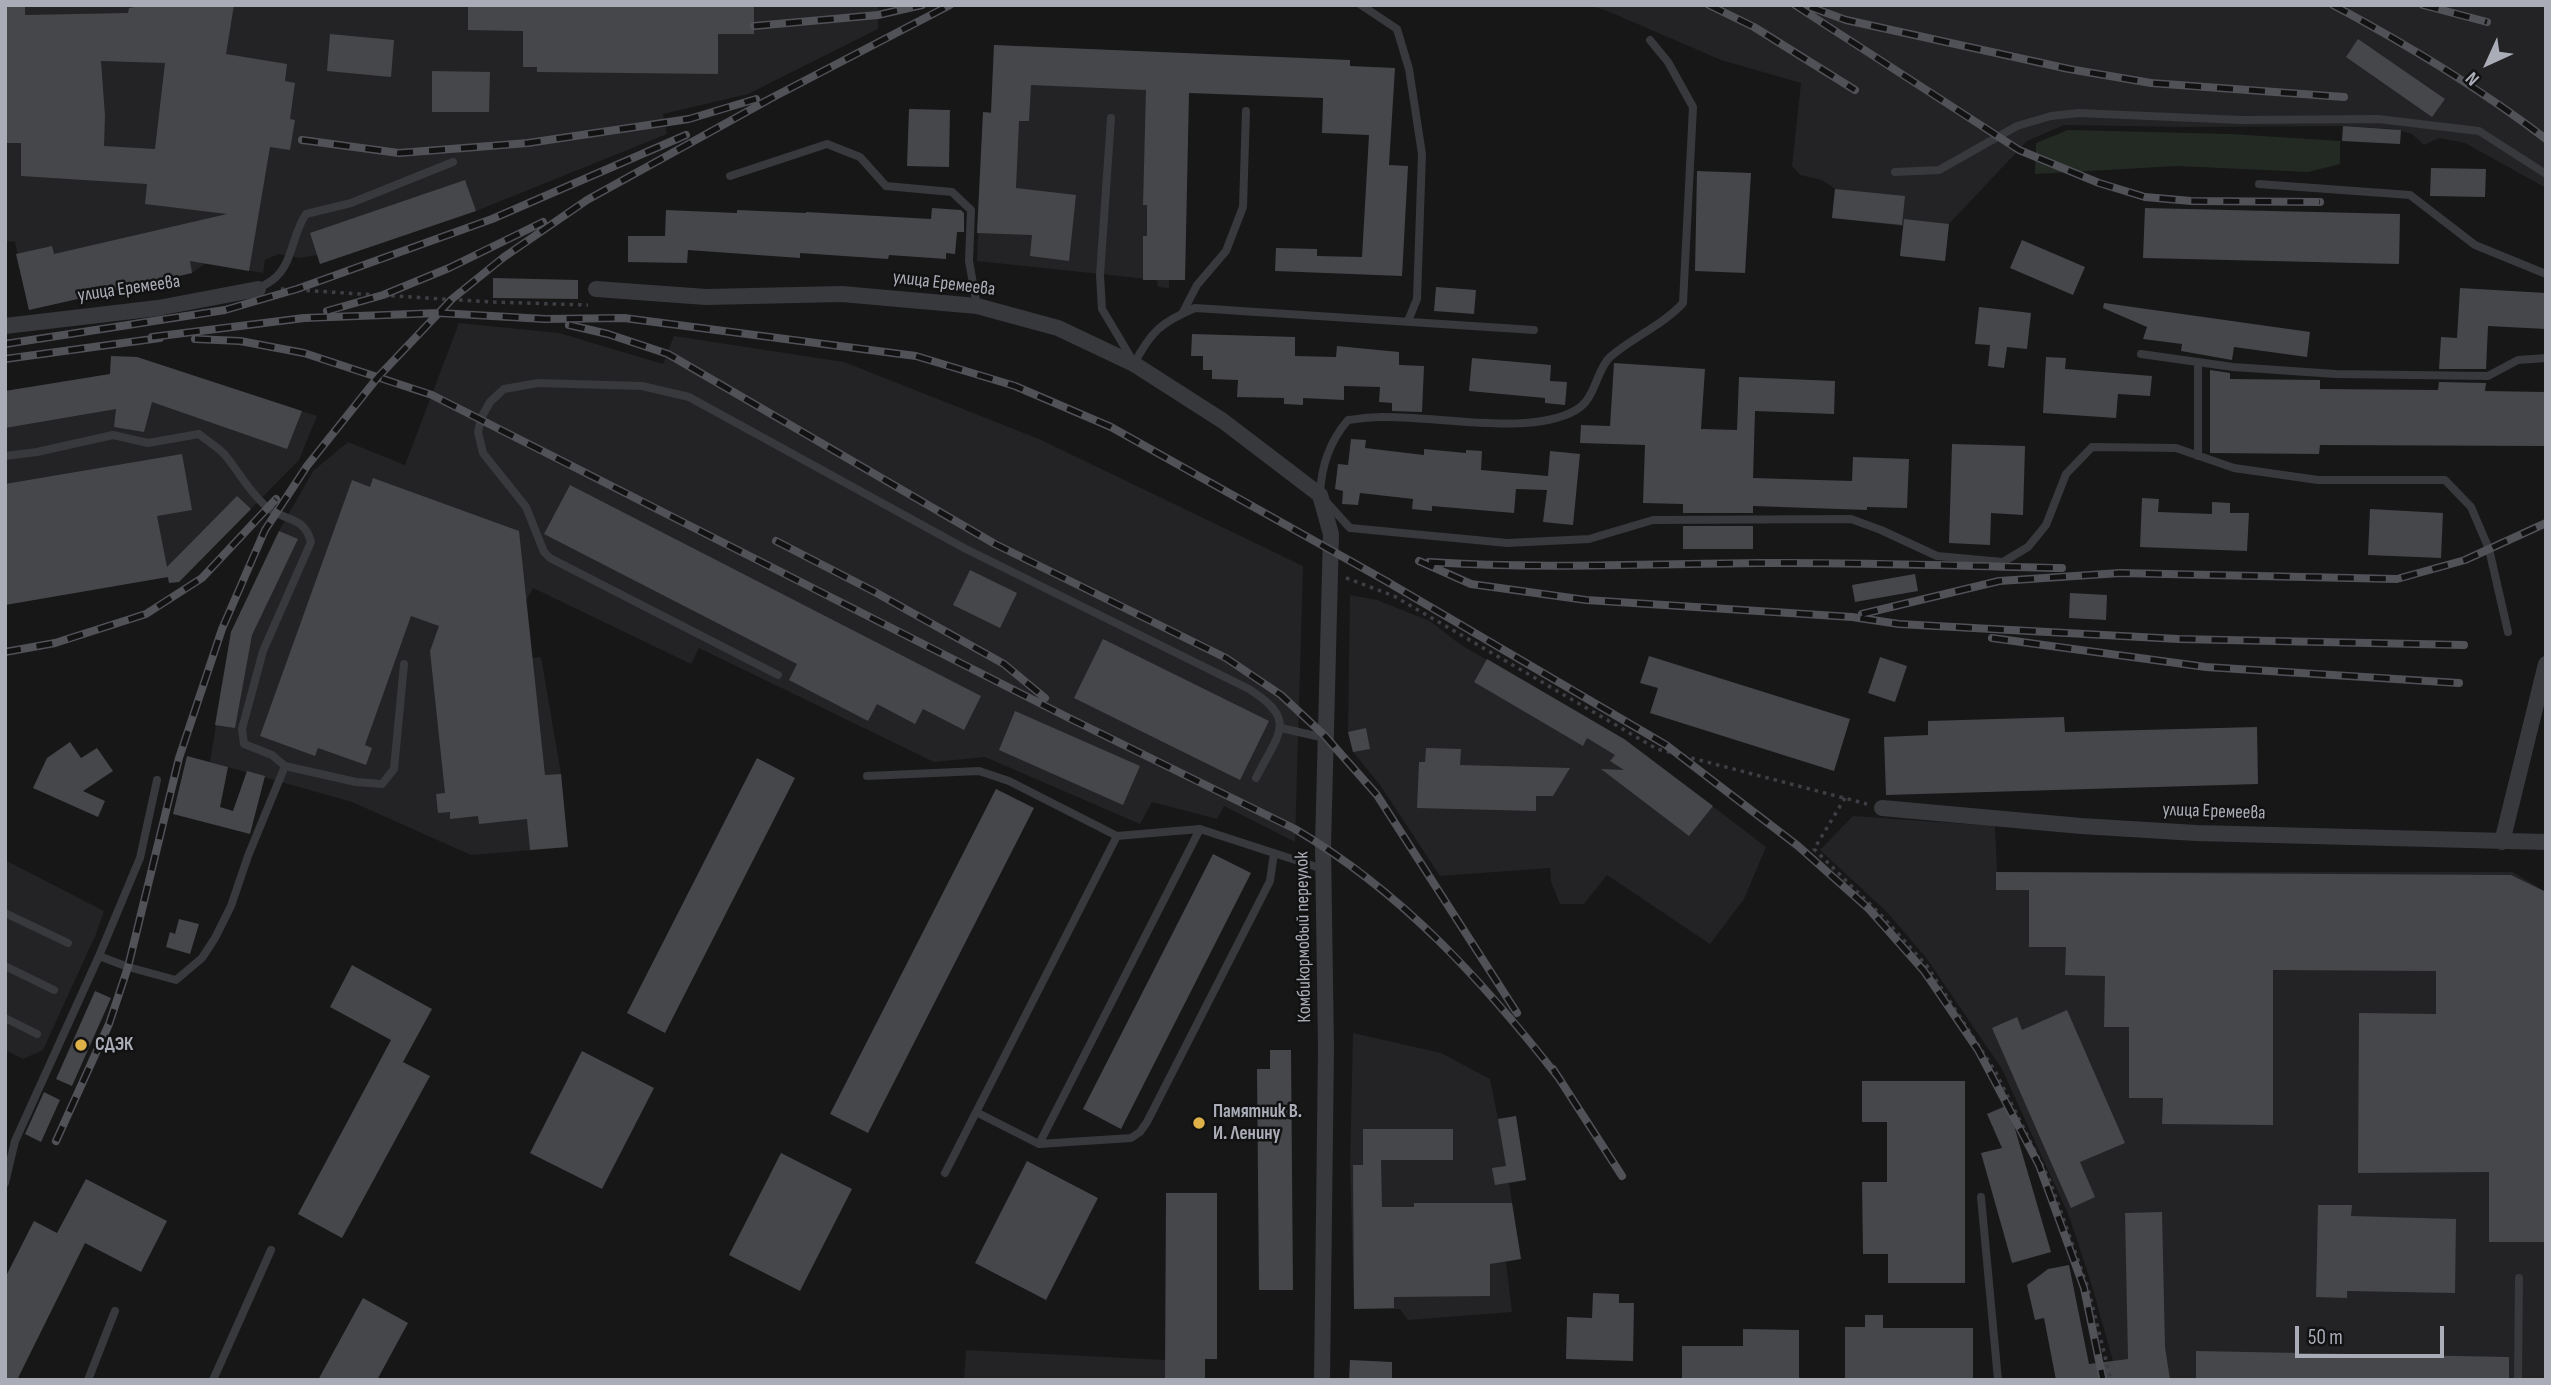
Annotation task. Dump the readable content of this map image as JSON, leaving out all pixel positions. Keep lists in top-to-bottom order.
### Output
{
  "streets": {
    "street": ["улица Еремеева", "Комбикормовый переулок"]
  },
  "crossings": [
    ["улица Еремеева", "Комбикормовый переулок"]
  ],
  "places": ["СДЭК", "Памятник В. И. Ленину"],
  "scale_bar": "50 m",
  "north": "bottom left"
}
